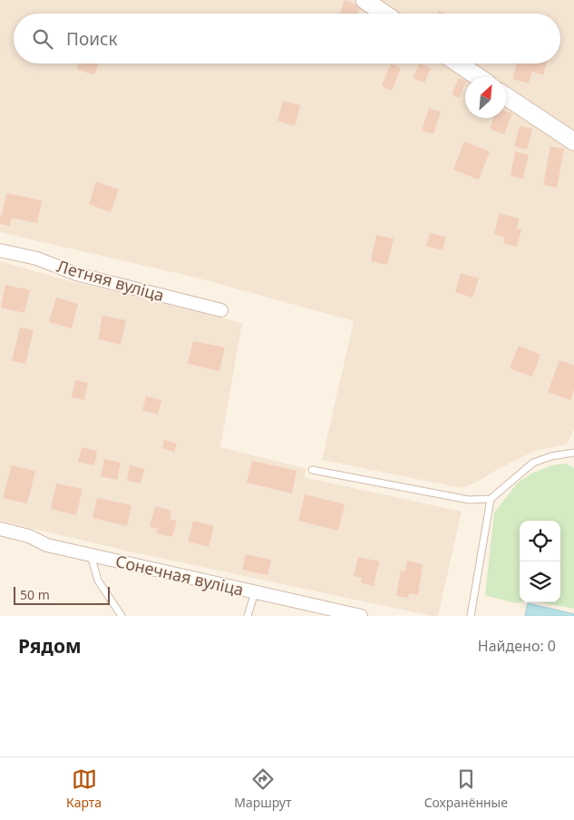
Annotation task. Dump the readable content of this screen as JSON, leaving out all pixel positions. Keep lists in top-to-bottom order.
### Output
{
  "streets": {
    "street": ["Летняя вуліца", "Сонечная вуліца"]
  },
  "scale_bar": "50 m",
  "north": "top right",
  "page": {
    "search": "Поиск",
    "scale": "50 m",
    "heading": ["Рядом", "Найдено: 0"],
    "nav": ["Карта", "Маршрут", "Сохранённые"]
  }
}
